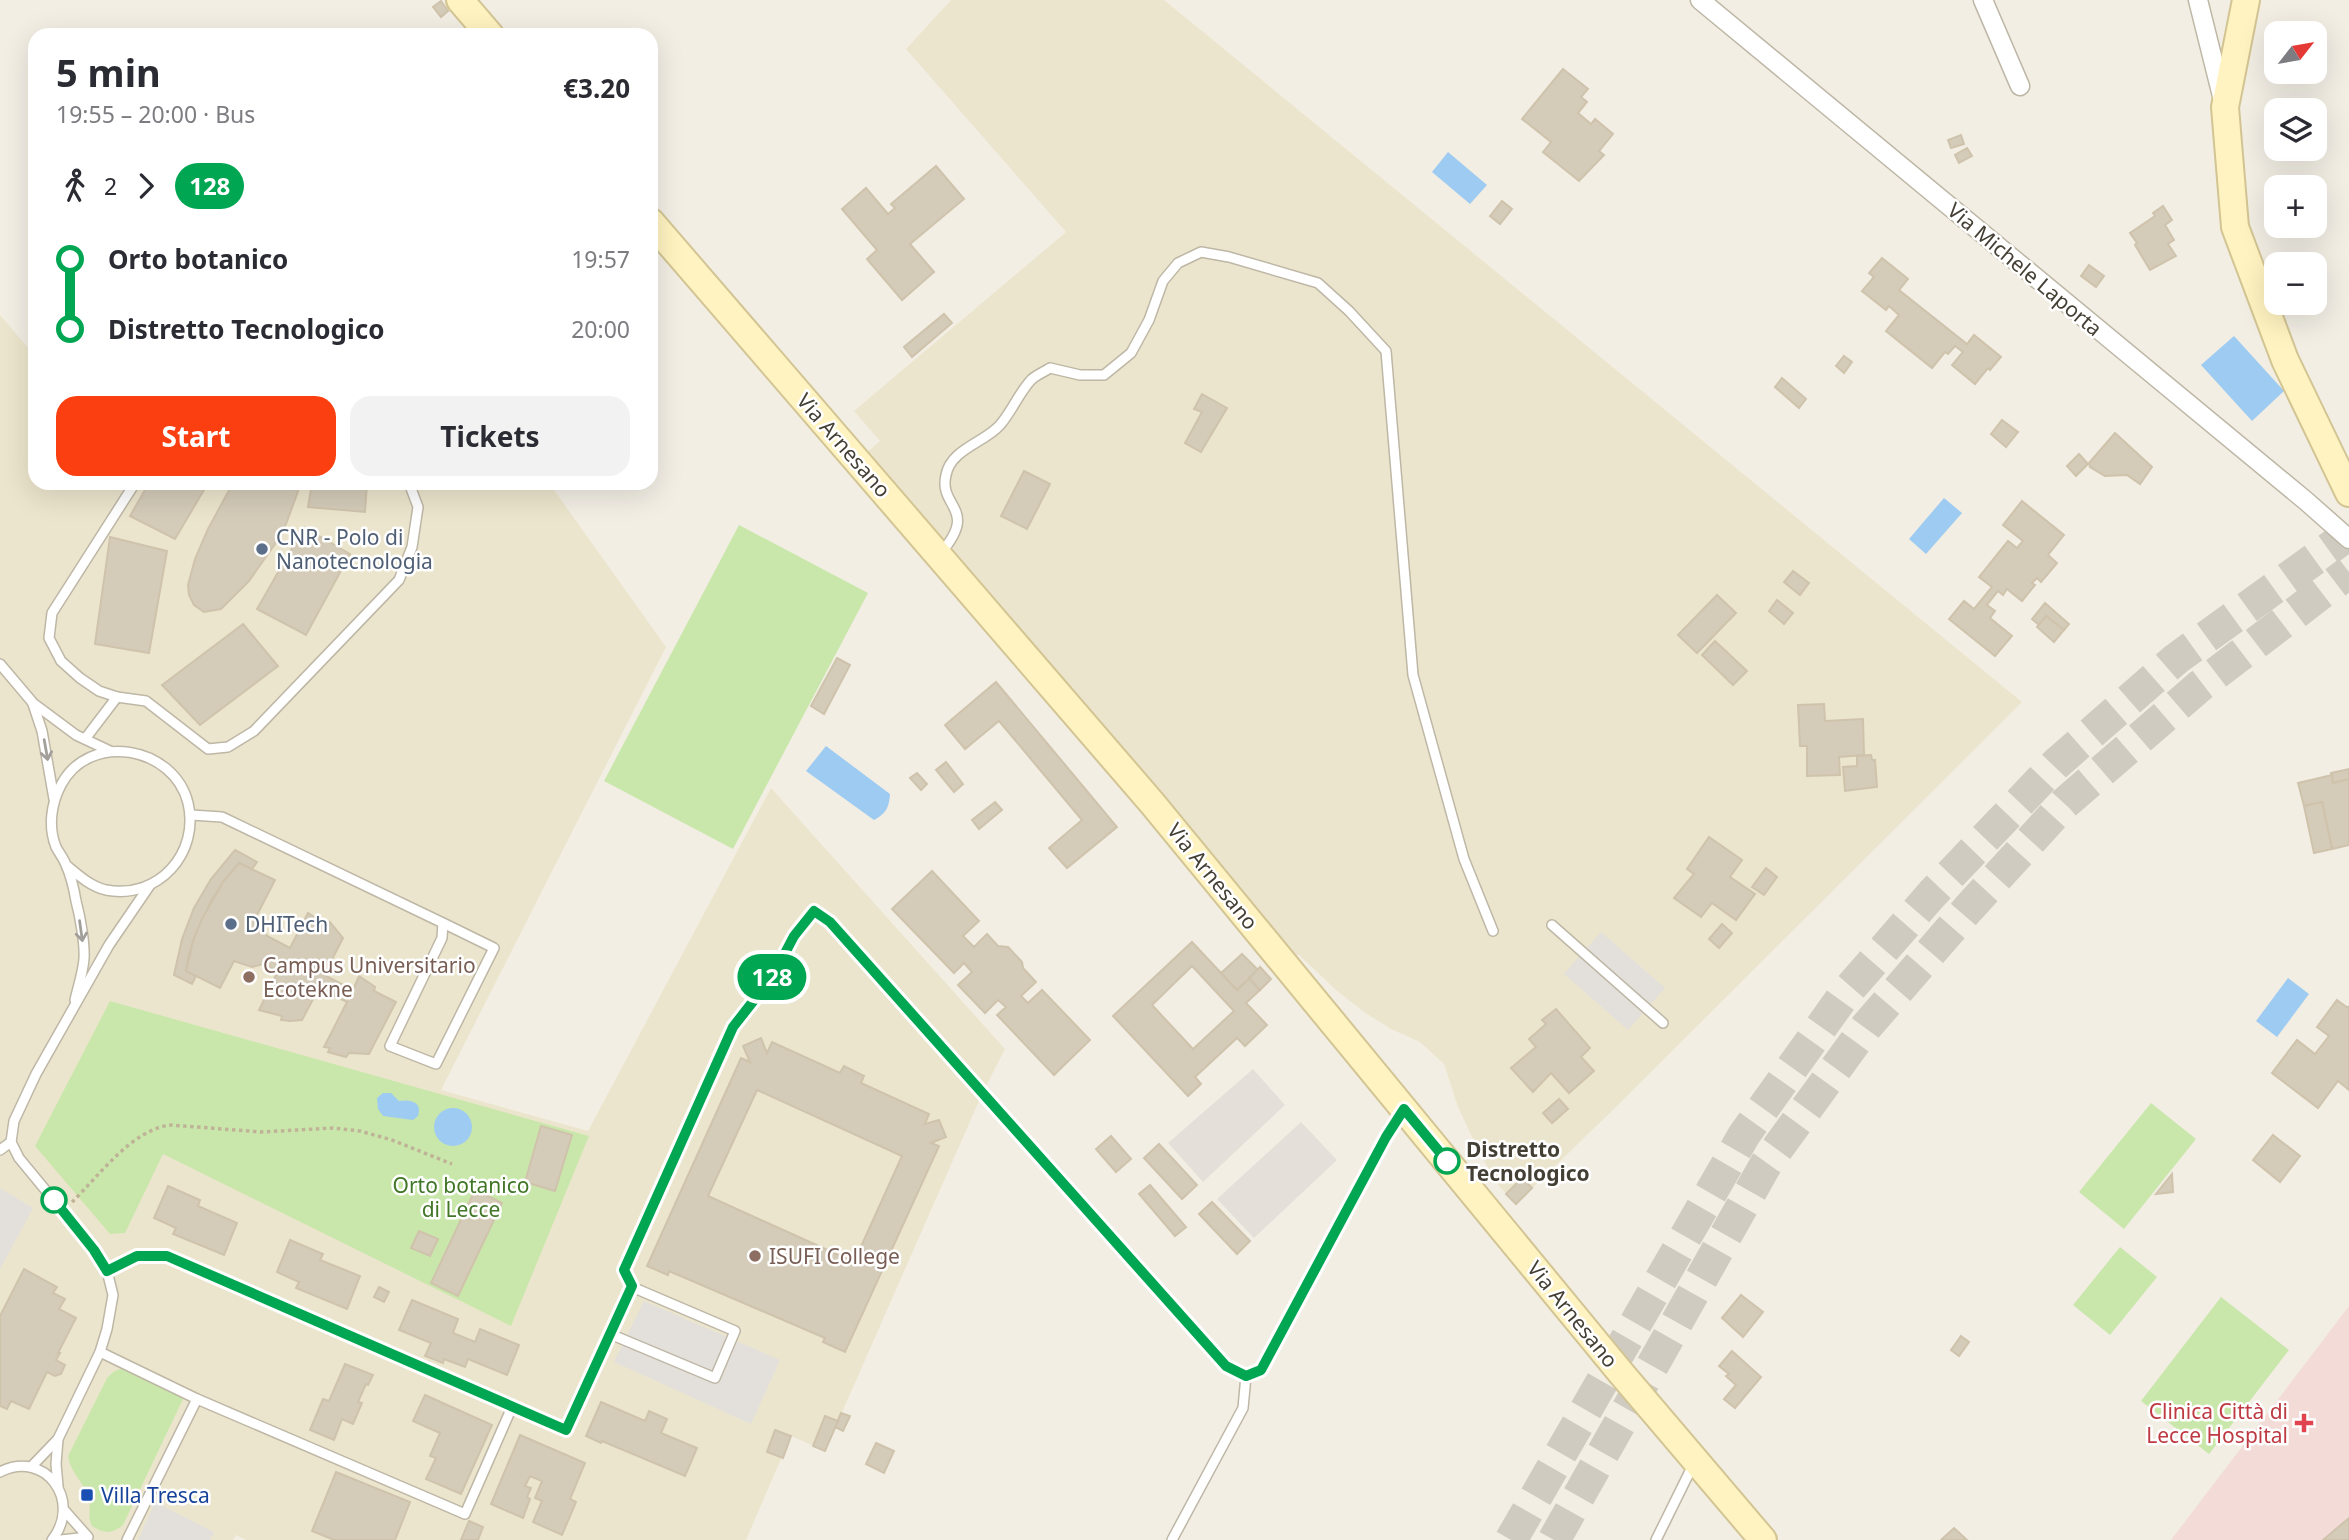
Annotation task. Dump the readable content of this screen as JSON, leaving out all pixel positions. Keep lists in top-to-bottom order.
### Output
{
  "streets": {
    "main road": ["Via Arnesano"],
    "street": ["Via Michele Laporta"]
  },
  "parks": ["Orto botanico di Lecce"],
  "places": {
    "other": [
      "CNR - Polo di Nanotecnologia",
      "DHITech",
      "Campus Universitario Ecotekne",
      "Distretto Tecnologico",
      "ISUFI College"
    ],
    "health": ["Clinica Città di Lecce Hospital"],
    "transit": ["Villa Tresca"]
  },
  "lines": ["bus line 128"],
  "north": "top right",
  "page": {
    "on_map": "128",
    "map_buttons": ["+", "−"],
    "heading": ["5 min", "19:55 – 20:00 · Bus", "€3.20"],
    "legs": ["2", "128"],
    "list": [
      {
        "name": "Orto botanico",
        "value": "19:57"
      },
      {
        "name": "Distretto Tecnologico",
        "value": "20:00"
      }
    ],
    "buttons": ["Start", "Tickets"]
  }
}
